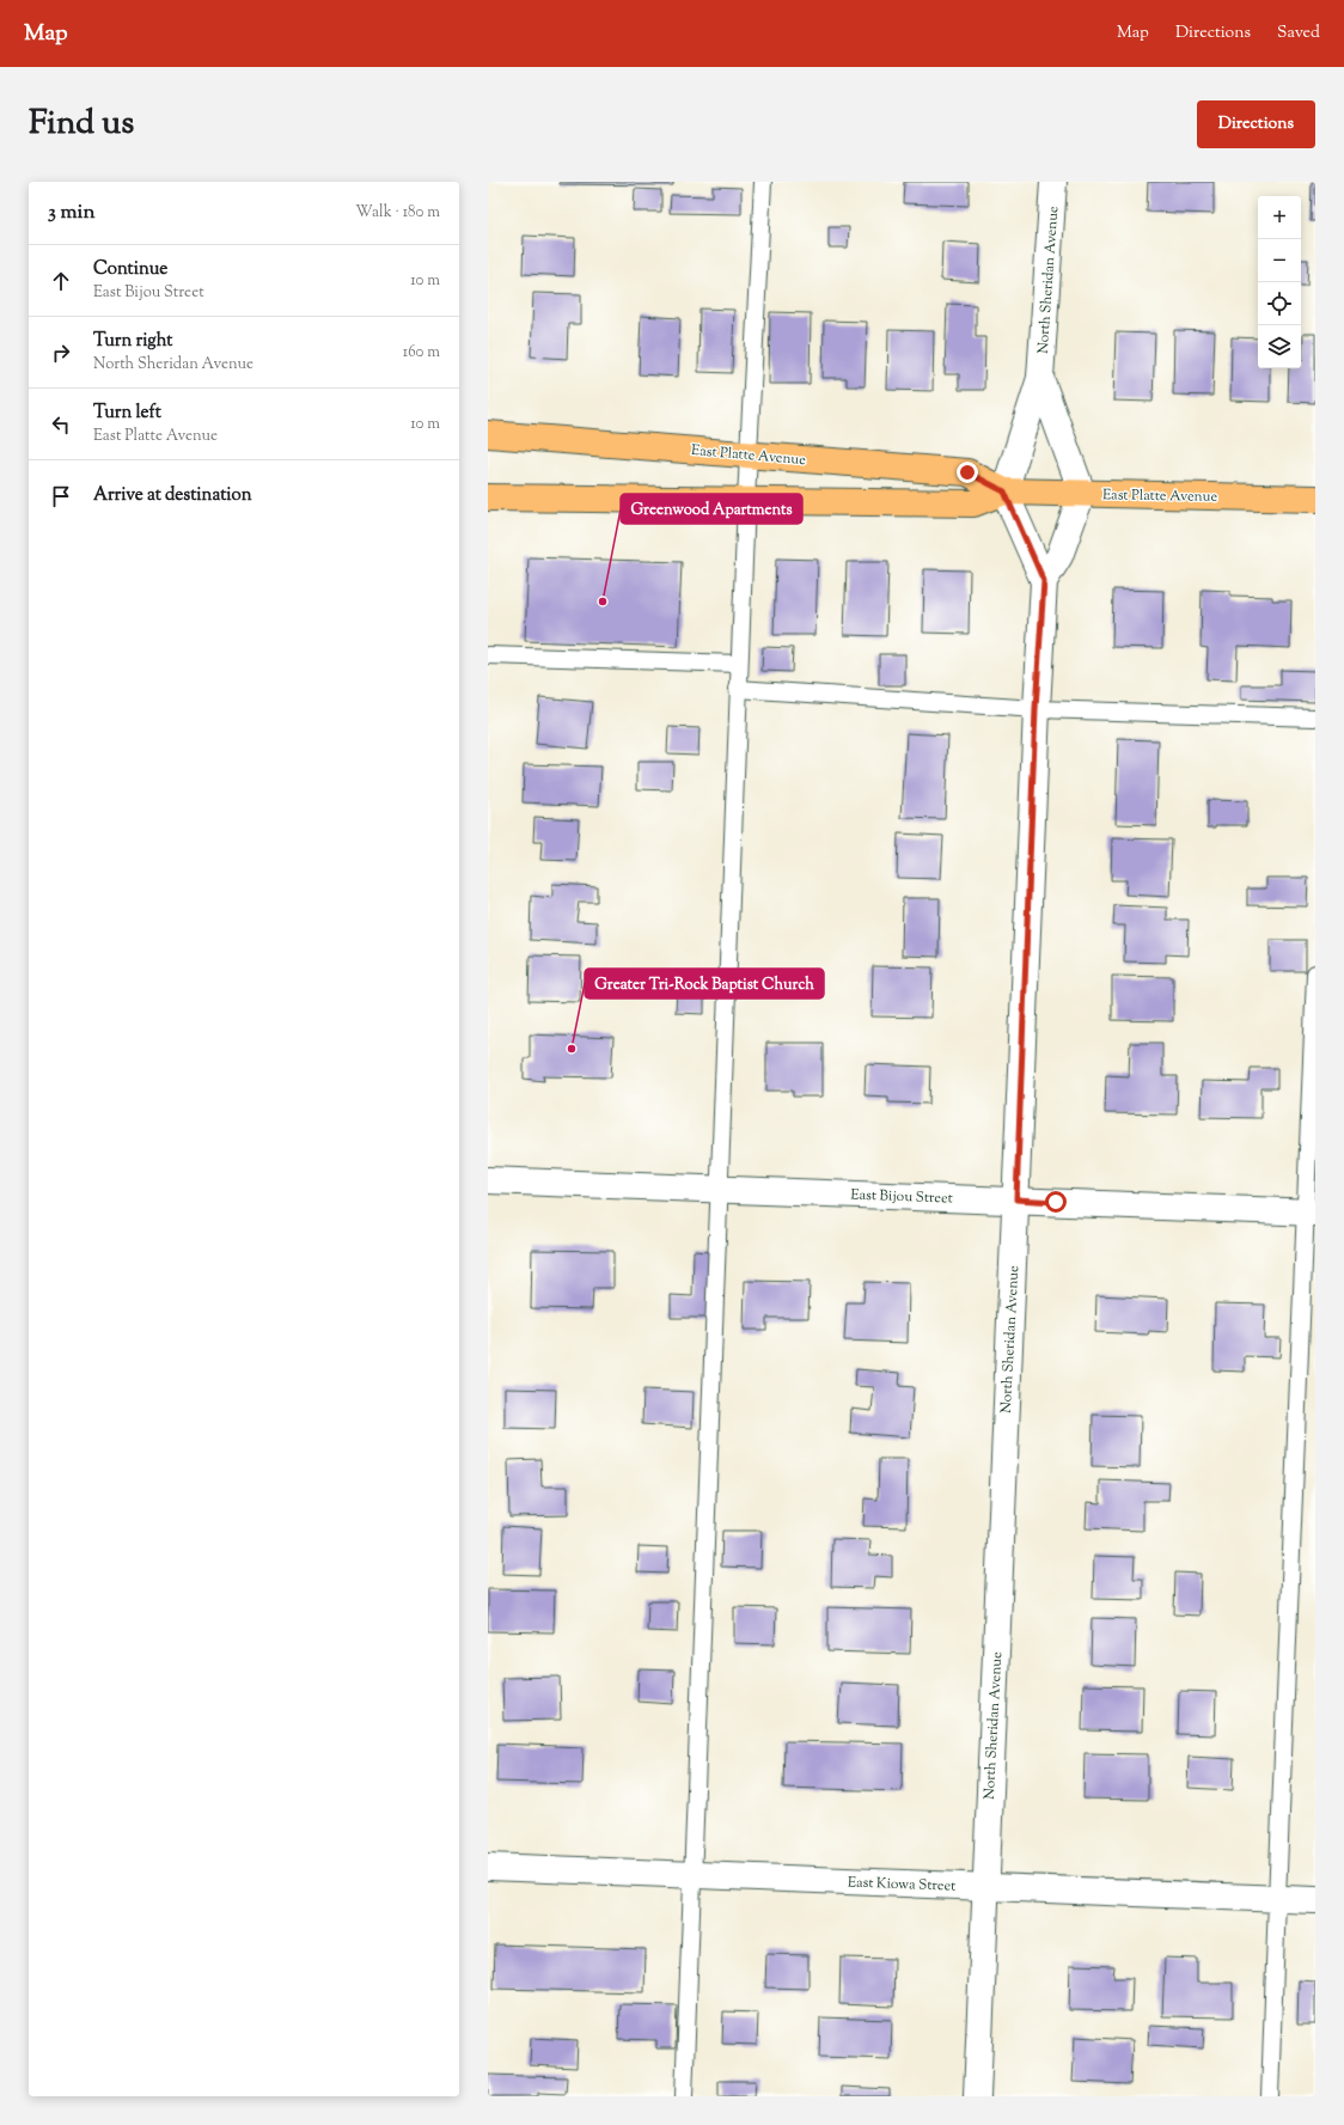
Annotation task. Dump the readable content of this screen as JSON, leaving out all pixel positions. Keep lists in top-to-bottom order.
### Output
{
  "streets": {
    "main road": ["East Platte Avenue"],
    "street": ["North Sheridan Avenue", "East Bijou Street", "East Kiowa Street"]
  },
  "crossings": [
    ["North Sheridan Avenue", "East Platte Avenue"],
    ["North Sheridan Avenue", "East Bijou Street"],
    ["North Sheridan Avenue", "East Kiowa Street"]
  ],
  "places": ["Greenwood Apartments", "Greater Tri-Rock Baptist Church"],
  "page": {
    "header": "Map",
    "nav": ["Map", "Directions", "Saved"],
    "title": "Find us",
    "buttons": "Directions",
    "heading": ["3 min", "Walk · 180 m"],
    "map_buttons": ["+", "−"],
    "list": [
      ["Continue", "East Bijou Street", "10 m"],
      ["Turn right", "North Sheridan Avenue", "160 m"],
      ["Turn left", "East Platte Avenue", "10 m"],
      "Arrive at destination"
    ]
  }
}
